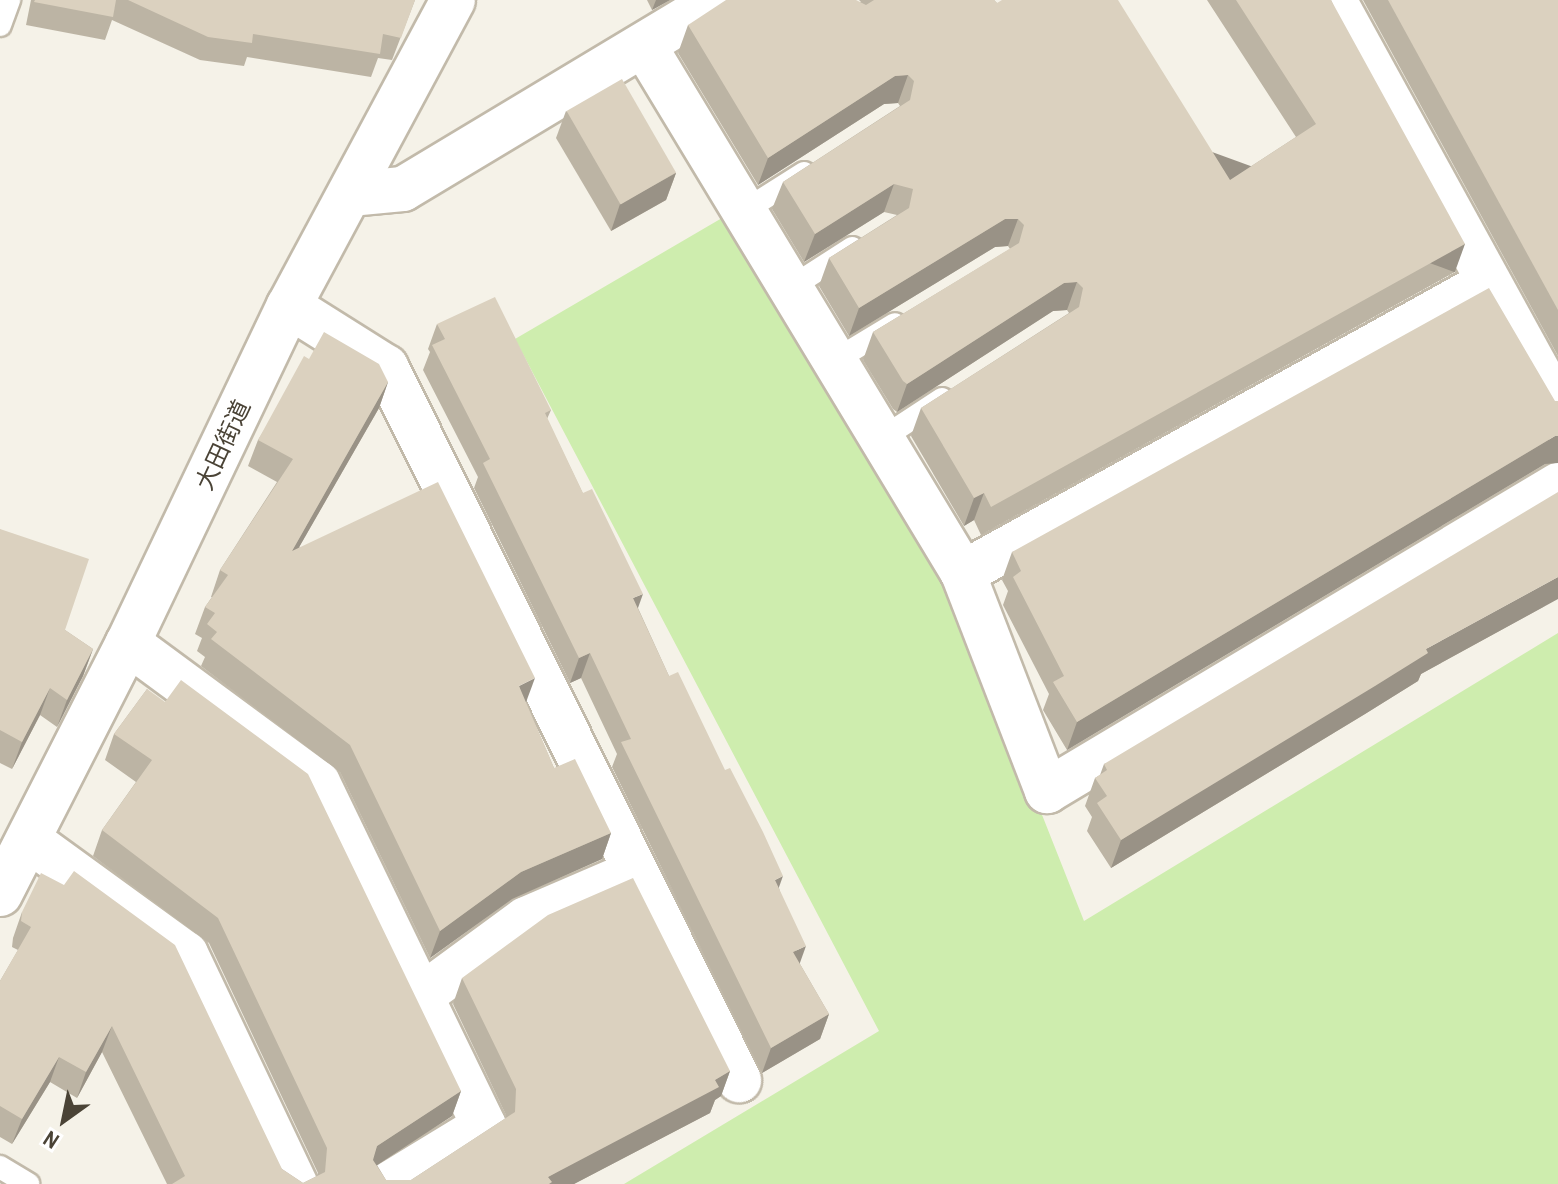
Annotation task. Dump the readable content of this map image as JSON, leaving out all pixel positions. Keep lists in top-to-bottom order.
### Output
{
  "streets": {
    "street": ["大田街道"]
  },
  "north": "bottom left"
}
